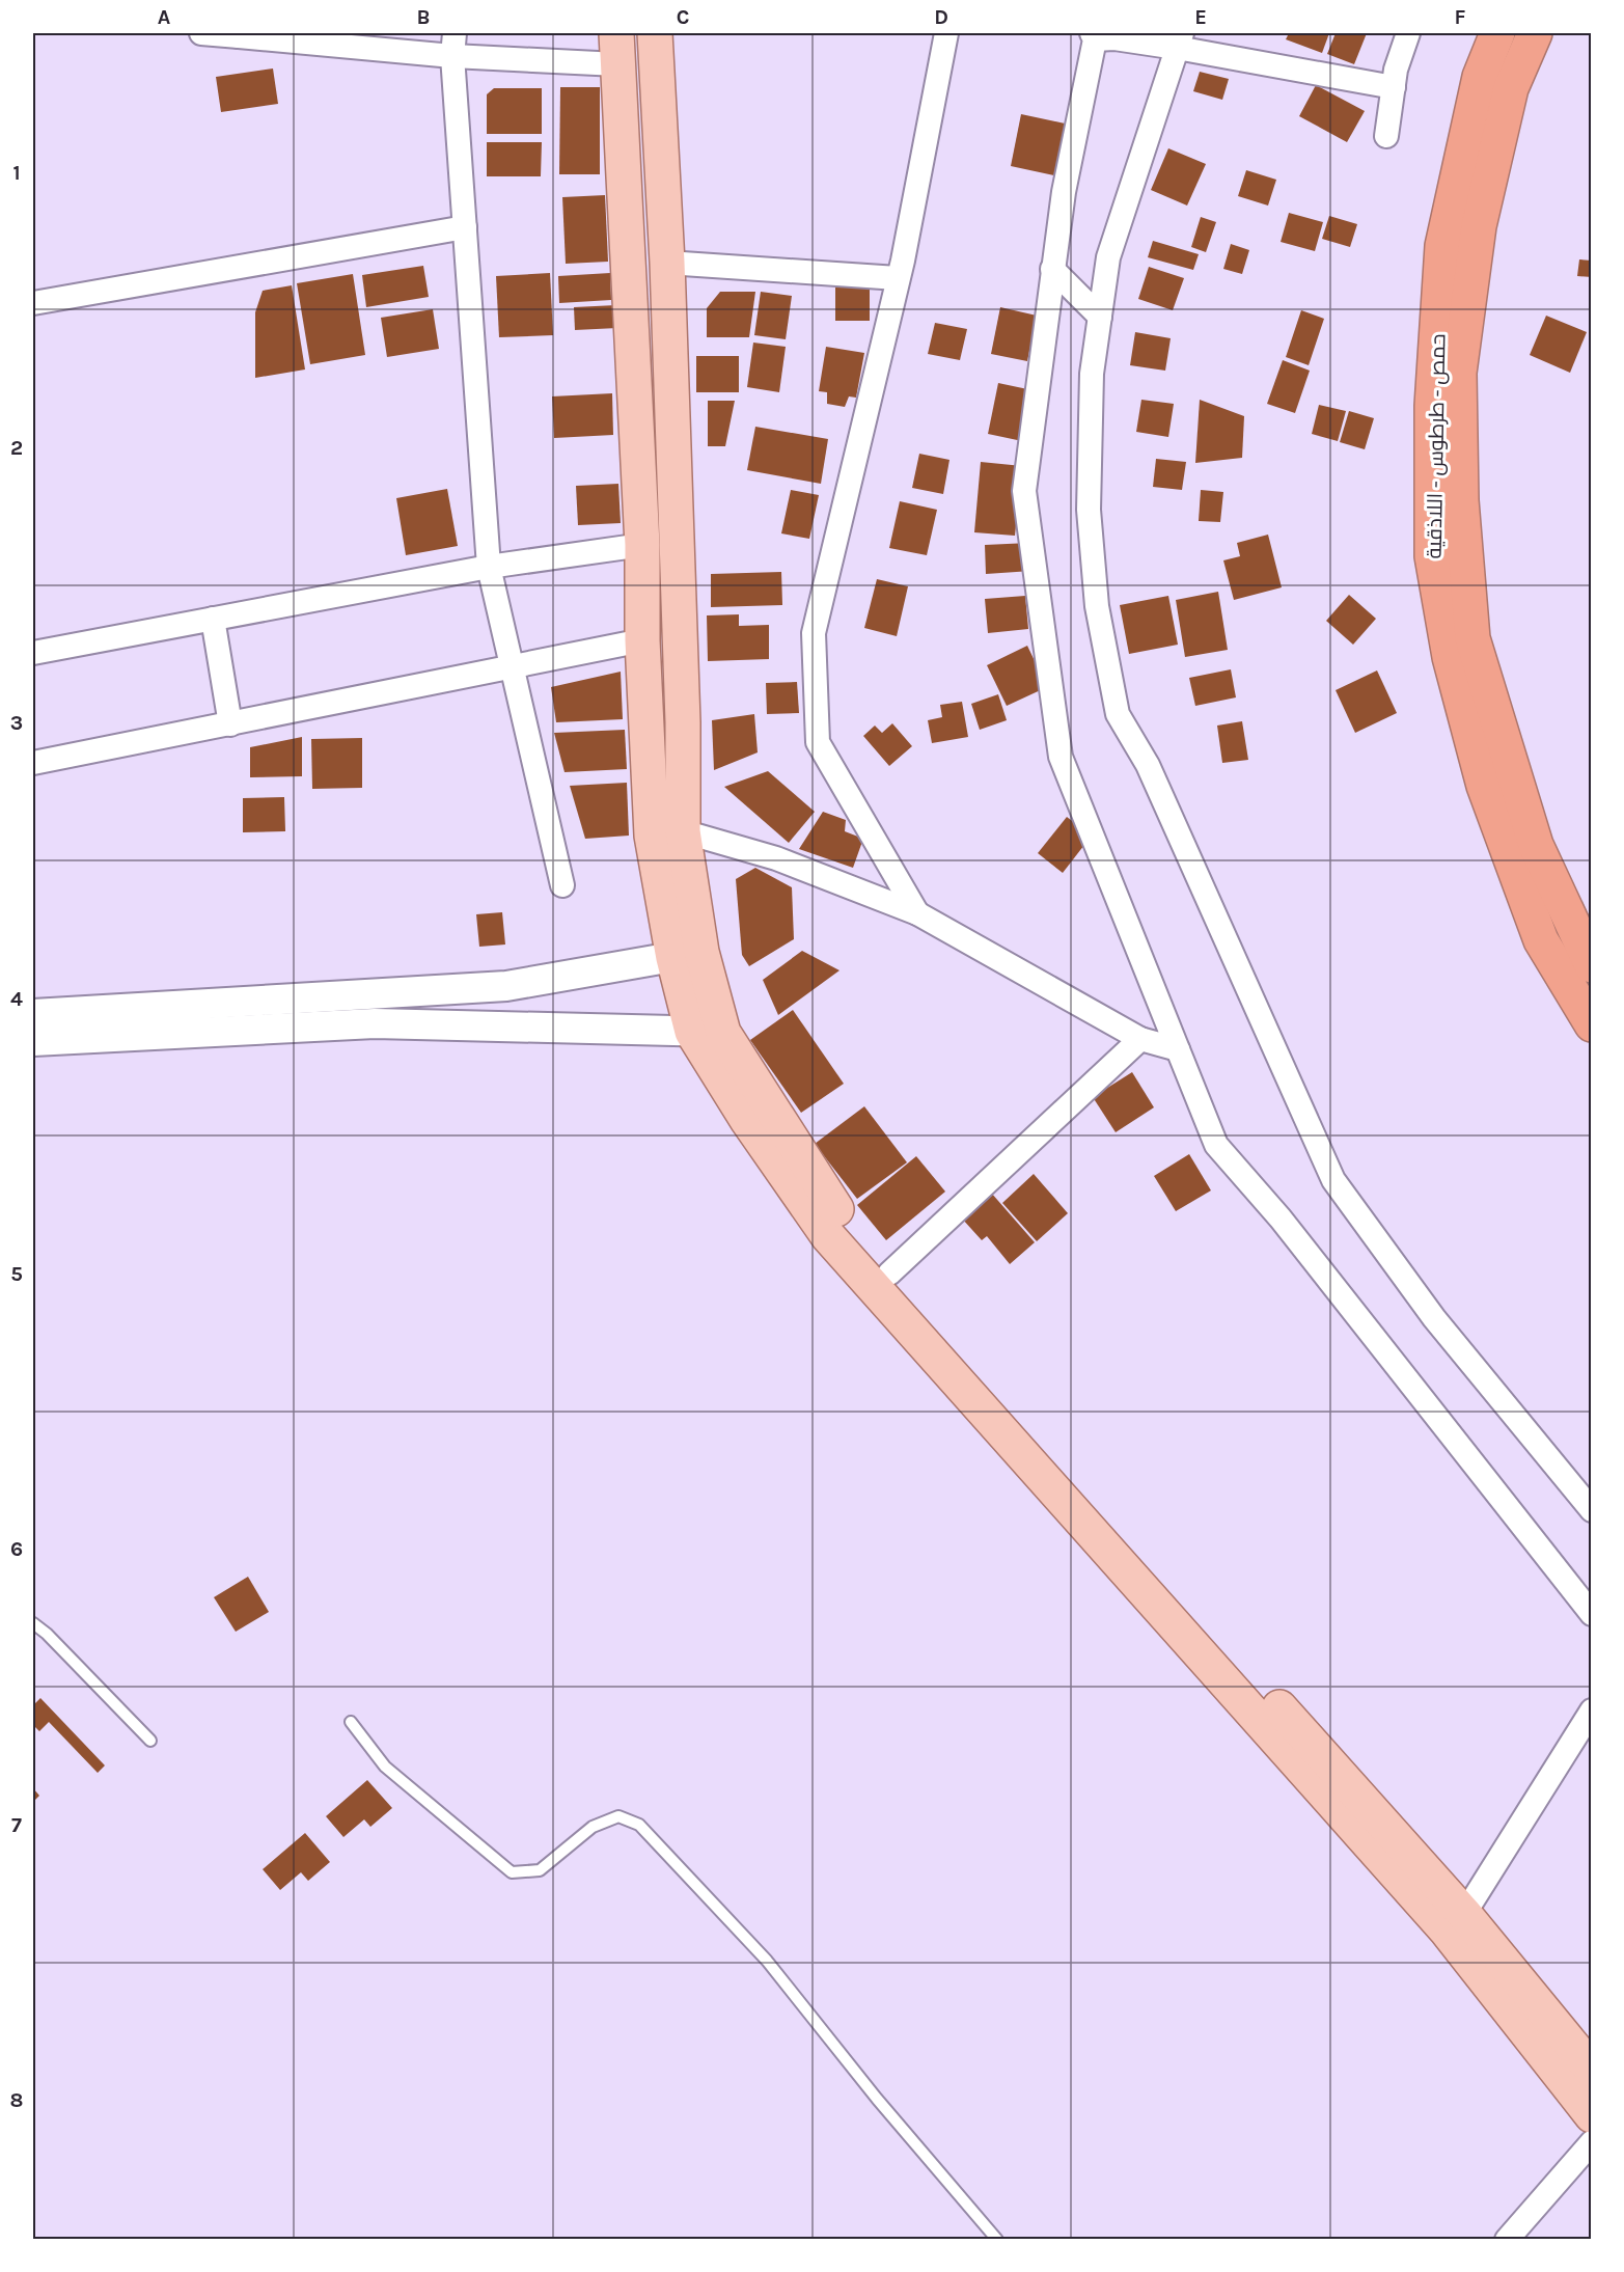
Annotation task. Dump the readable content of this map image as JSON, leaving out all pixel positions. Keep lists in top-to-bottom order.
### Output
{
  "streets": {
    "highway": ["حمص - طرطوس - اللاذقية"]
  },
  "grid": {
    "columns": [
      "A",
      "B",
      "C",
      "D",
      "E",
      "F"
    ],
    "rows": [
      "1",
      "2",
      "3",
      "4",
      "5",
      "6",
      "7",
      "8"
    ]
  }
}
